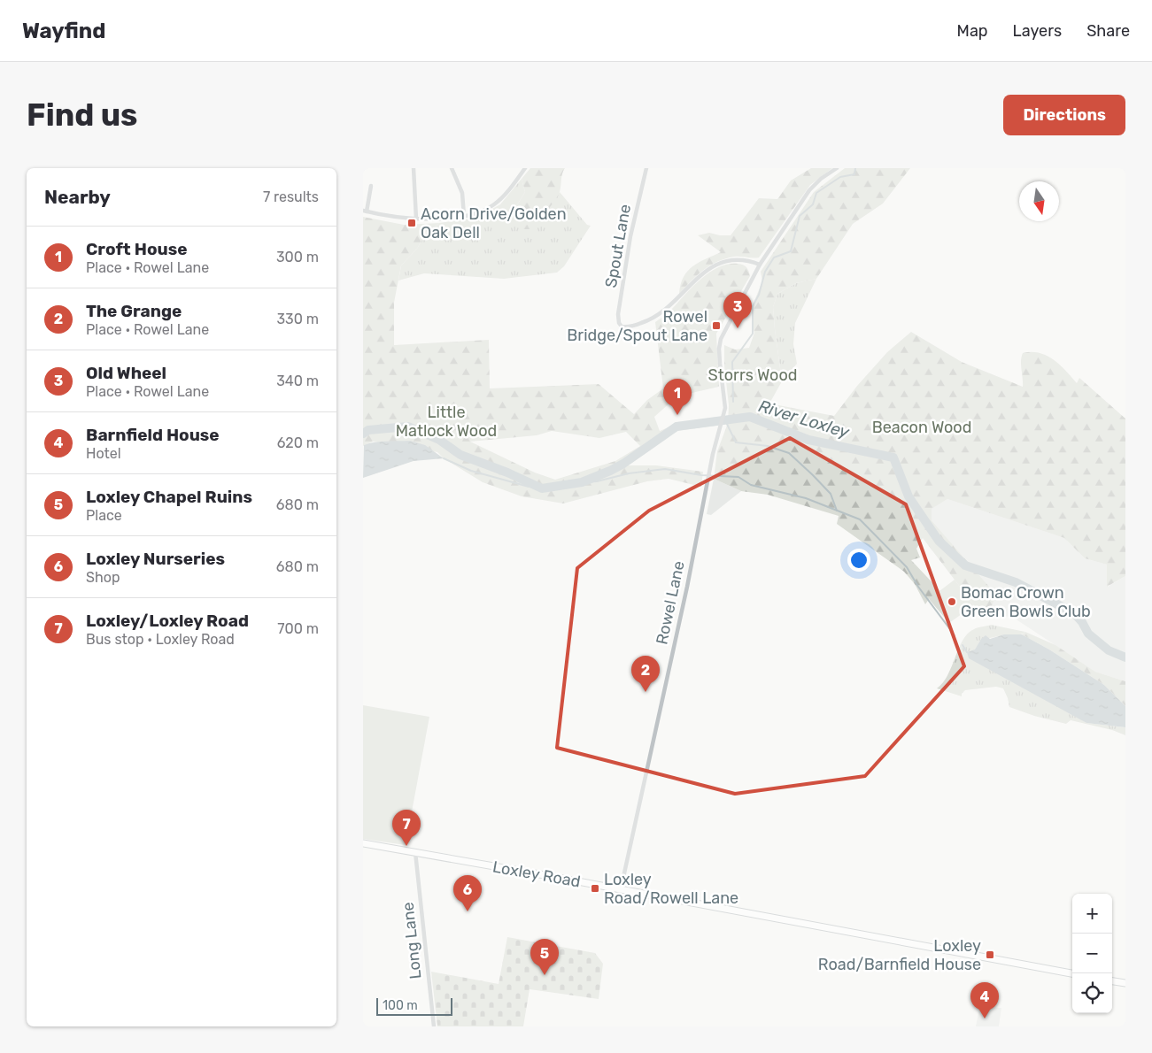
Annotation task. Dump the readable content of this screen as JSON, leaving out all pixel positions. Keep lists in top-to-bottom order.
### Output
{
  "streets": {
    "main road": ["Loxley Road"],
    "street": ["Spout Lane", "Rowel Lane", "Long Lane"]
  },
  "crossings": [
    ["Spout Lane", "Rowel Lane"],
    ["Rowel Lane", "Loxley Road"],
    ["Loxley Road", "Long Lane"]
  ],
  "water": ["River Loxley"],
  "parks": ["Storrs Wood", "Little Matlock Wood", "Beacon Wood"],
  "places": {
    "transit": [
      "Acorn Drive/Golden Oak Dell",
      "Rowel Bridge/Spout Lane",
      "Loxley Road/Rowell Lane",
      "Loxley Road/Barnfield House"
    ],
    "other": ["Bomac Crown Green Bowls Club"]
  },
  "scale_bar": "100 m",
  "north": "bottom",
  "page": {
    "header": "Wayfind",
    "nav": ["Map", "Layers", "Share"],
    "buttons": "Directions",
    "title": "Find us",
    "heading": ["Nearby", "7 results"],
    "list": [
      {
        "mark": "1",
        "name": "Croft House",
        "note": "Place · Rowel Lane",
        "value": "300 m"
      },
      {
        "mark": "2",
        "name": "The Grange",
        "note": "Place · Rowel Lane",
        "value": "330 m"
      },
      {
        "mark": "3",
        "name": "Old Wheel",
        "note": "Place · Rowel Lane",
        "value": "340 m"
      },
      {
        "mark": "4",
        "name": "Barnfield House",
        "note": "Hotel",
        "value": "620 m"
      },
      {
        "mark": "5",
        "name": "Loxley Chapel Ruins",
        "note": "Place",
        "value": "680 m"
      },
      {
        "mark": "6",
        "name": "Loxley Nurseries",
        "note": "Shop",
        "value": "680 m"
      },
      {
        "mark": "7",
        "name": "Loxley/Loxley Road",
        "note": "Bus stop · Loxley Road",
        "value": "700 m"
      }
    ],
    "pins": [
      "3",
      "1",
      "2",
      "7",
      "6",
      "5",
      "4"
    ],
    "map_buttons": ["+", "−"],
    "scale": "100 m"
  }
}
